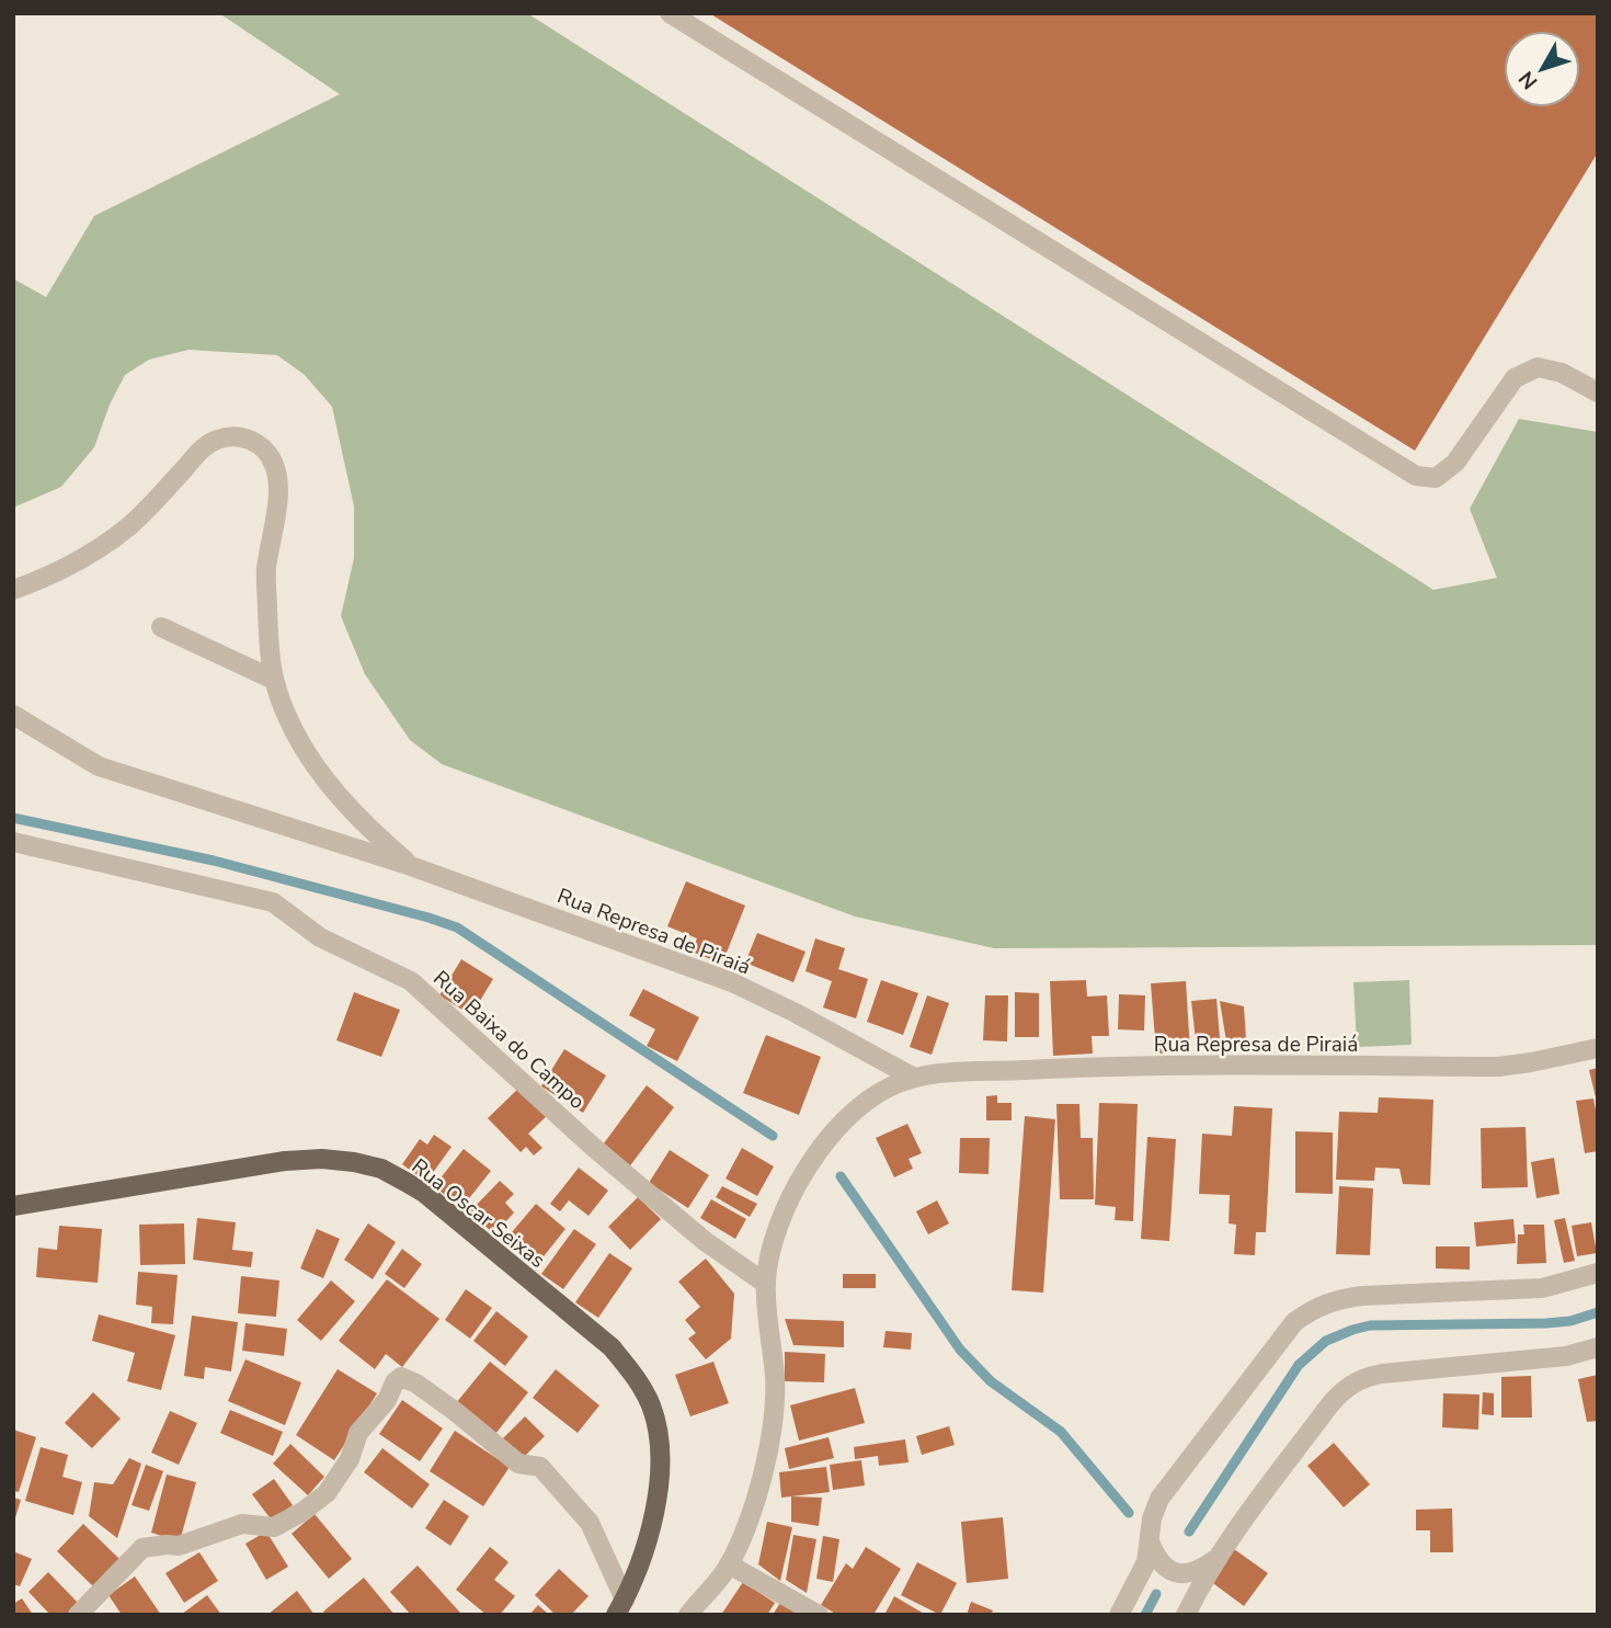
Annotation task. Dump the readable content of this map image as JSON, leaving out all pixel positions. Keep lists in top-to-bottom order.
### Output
{
  "streets": {
    "main road": ["Rua Oscar Seixas"],
    "street": ["Rua Represa de Piraiá", "Rua Baixa do Campo"]
  },
  "crossings": [
    ["Rua Represa de Piraiá", "Rua Baixa do Campo"]
  ],
  "north": "bottom left"
}
